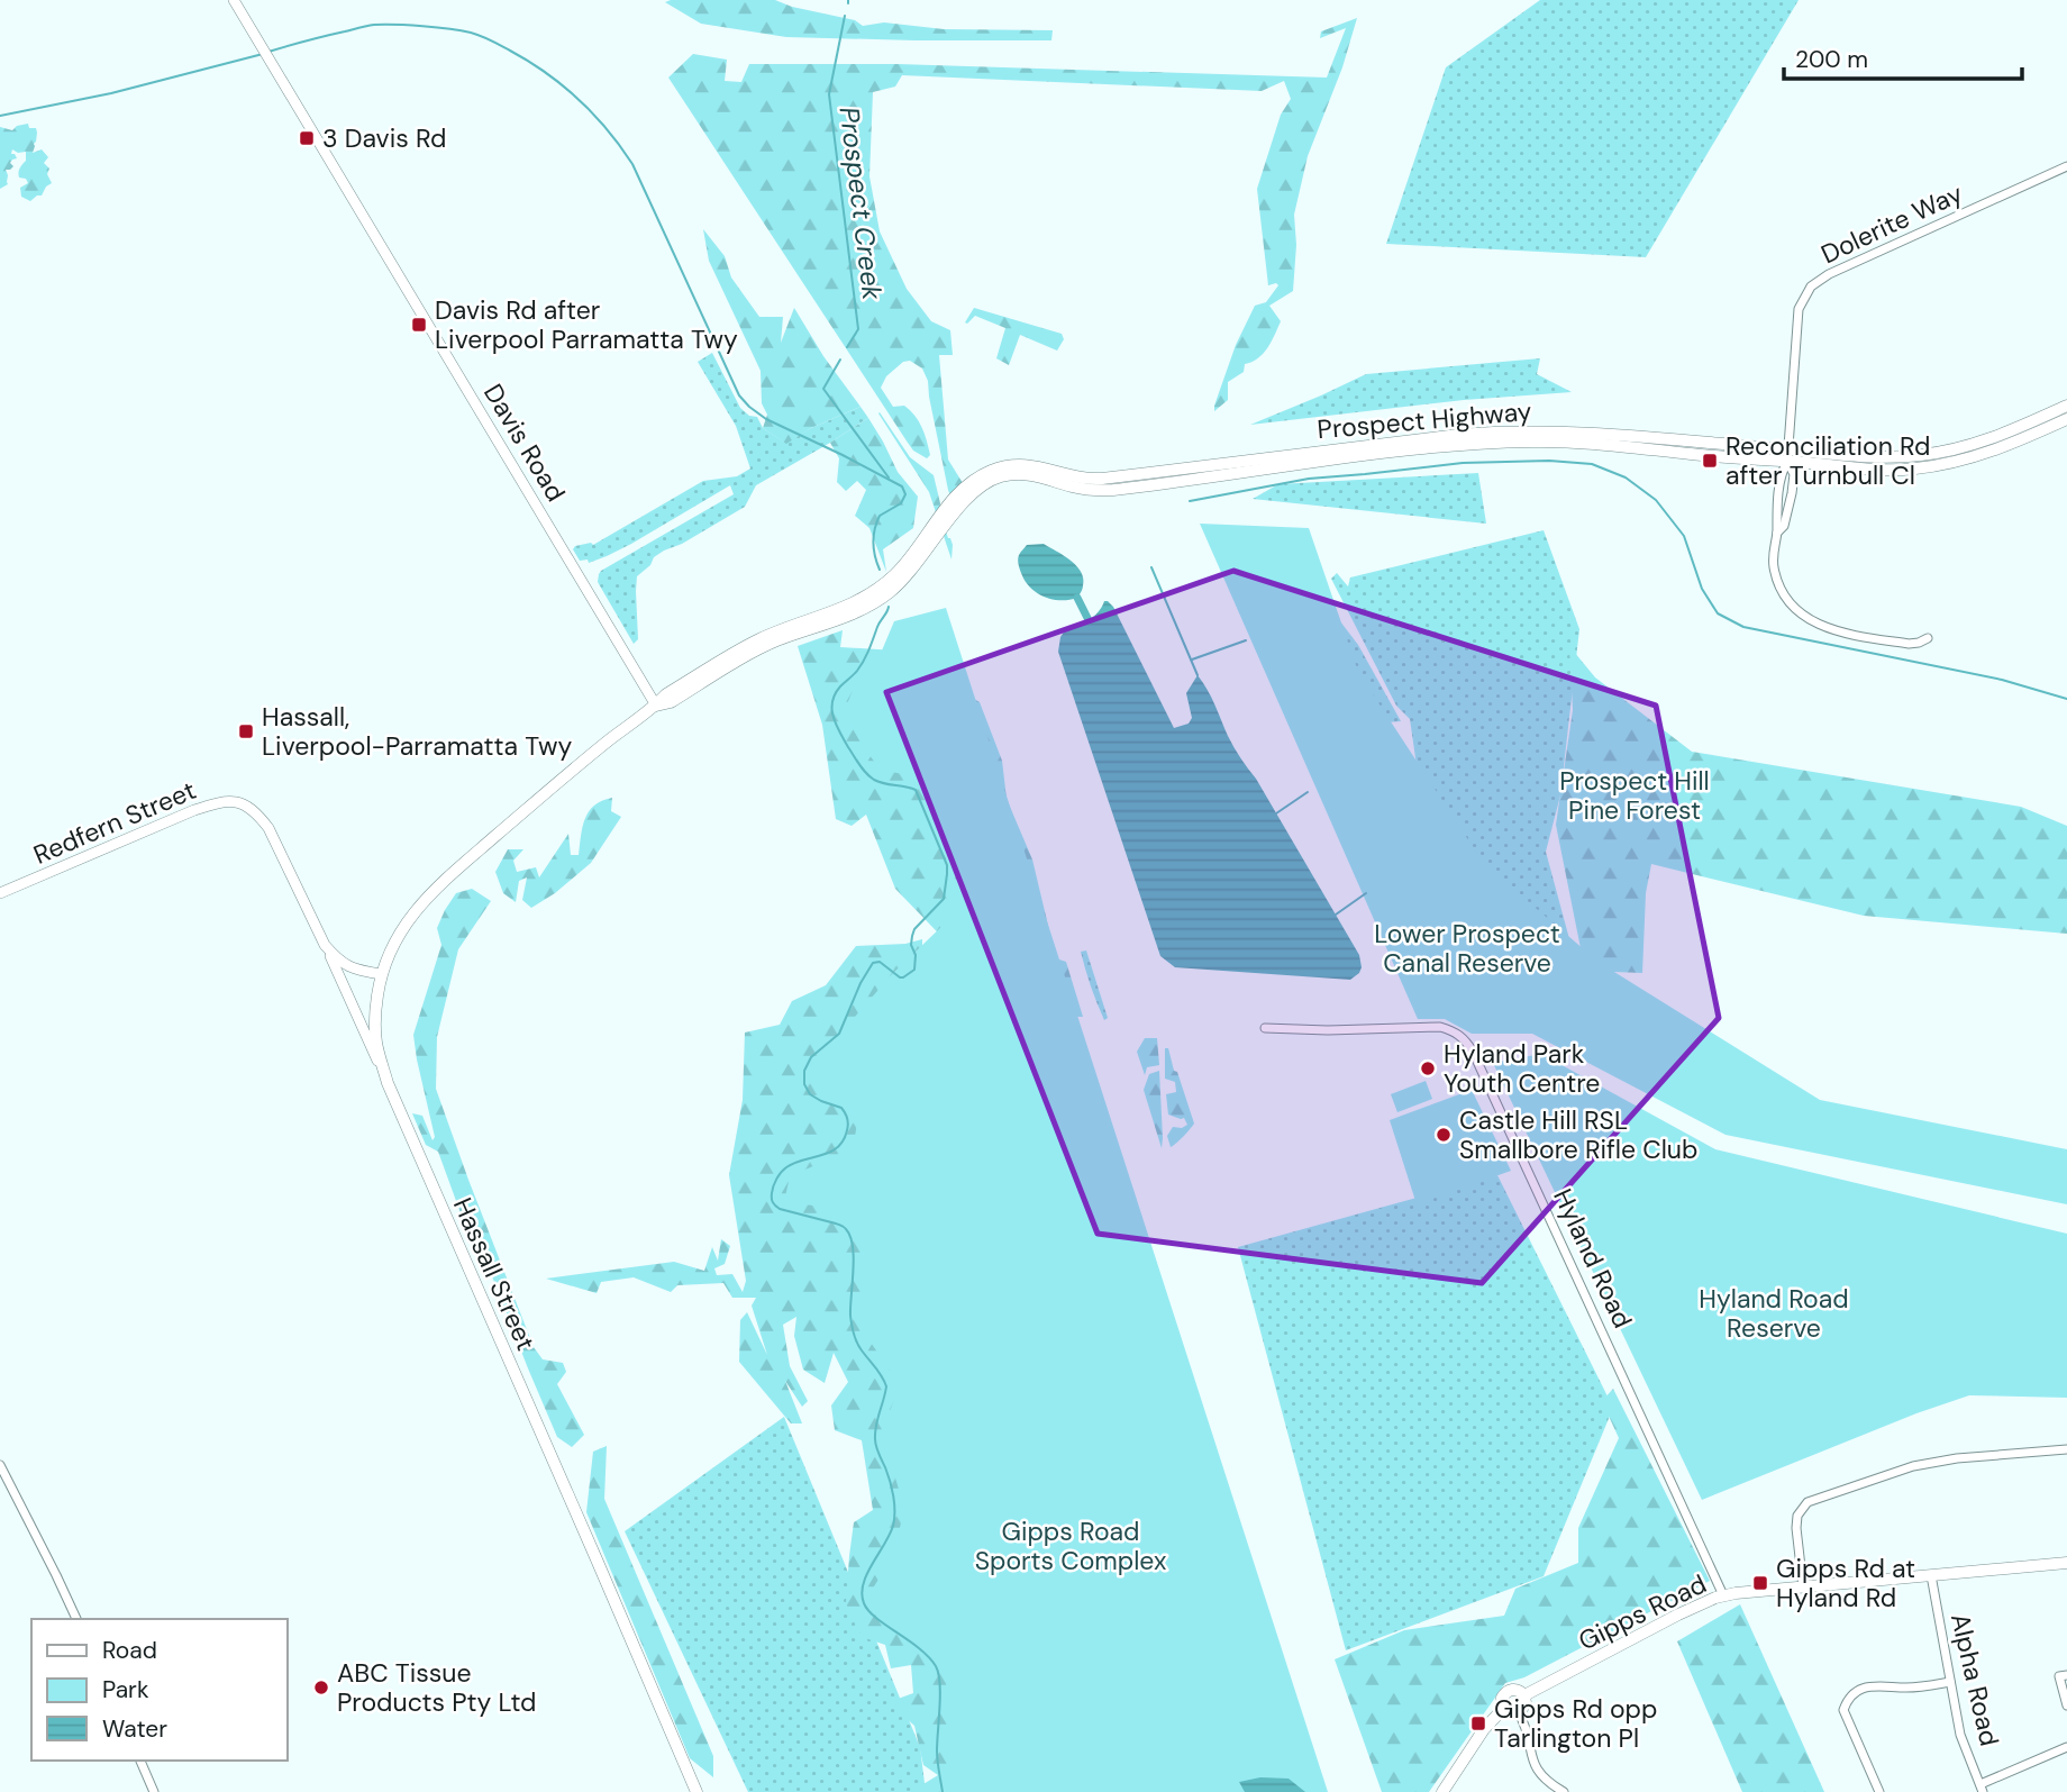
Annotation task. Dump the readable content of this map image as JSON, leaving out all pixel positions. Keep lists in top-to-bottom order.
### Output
{
  "streets": {
    "main road": ["Prospect Highway", "Hassall Street", "Gipps Road"],
    "street": [
      "Dolerite Way",
      "Davis Road",
      "Redfern Street",
      "Hyland Road",
      "Alpha Road"
    ]
  },
  "crossings": [
    ["Dolerite Way", "Prospect Highway"],
    ["Prospect Highway", "Davis Road"],
    ["Prospect Highway", "Hassall Street"],
    ["Davis Road", "Hassall Street"],
    ["Hyland Road", "Gipps Road"],
    ["Gipps Road", "Alpha Road"]
  ],
  "water": ["Prospect Creek"],
  "parks": [
    "Prospect Hill Pine Forest",
    "Lower Prospect Canal Reserve",
    "Hyland Road Reserve",
    "Gipps Road Sports Complex"
  ],
  "places": {
    "transit": [
      "3 Davis Rd",
      "Davis Rd after Liverpool Parramatta Twy",
      "Reconciliation Rd after Turnbull Cl",
      "Hassall, Liverpool-Parramatta Twy",
      "Gipps Rd at Hyland Rd",
      "Gipps Rd opp Tarlington Pl"
    ],
    "other": ["Hyland Park Youth Centre", "Castle Hill RSL Smallbore Rifle Club", "ABC Tissue Products Pty Ltd"]
  },
  "legend": ["Road", "Park", "Water"],
  "scale_bar": "200 m"
}
